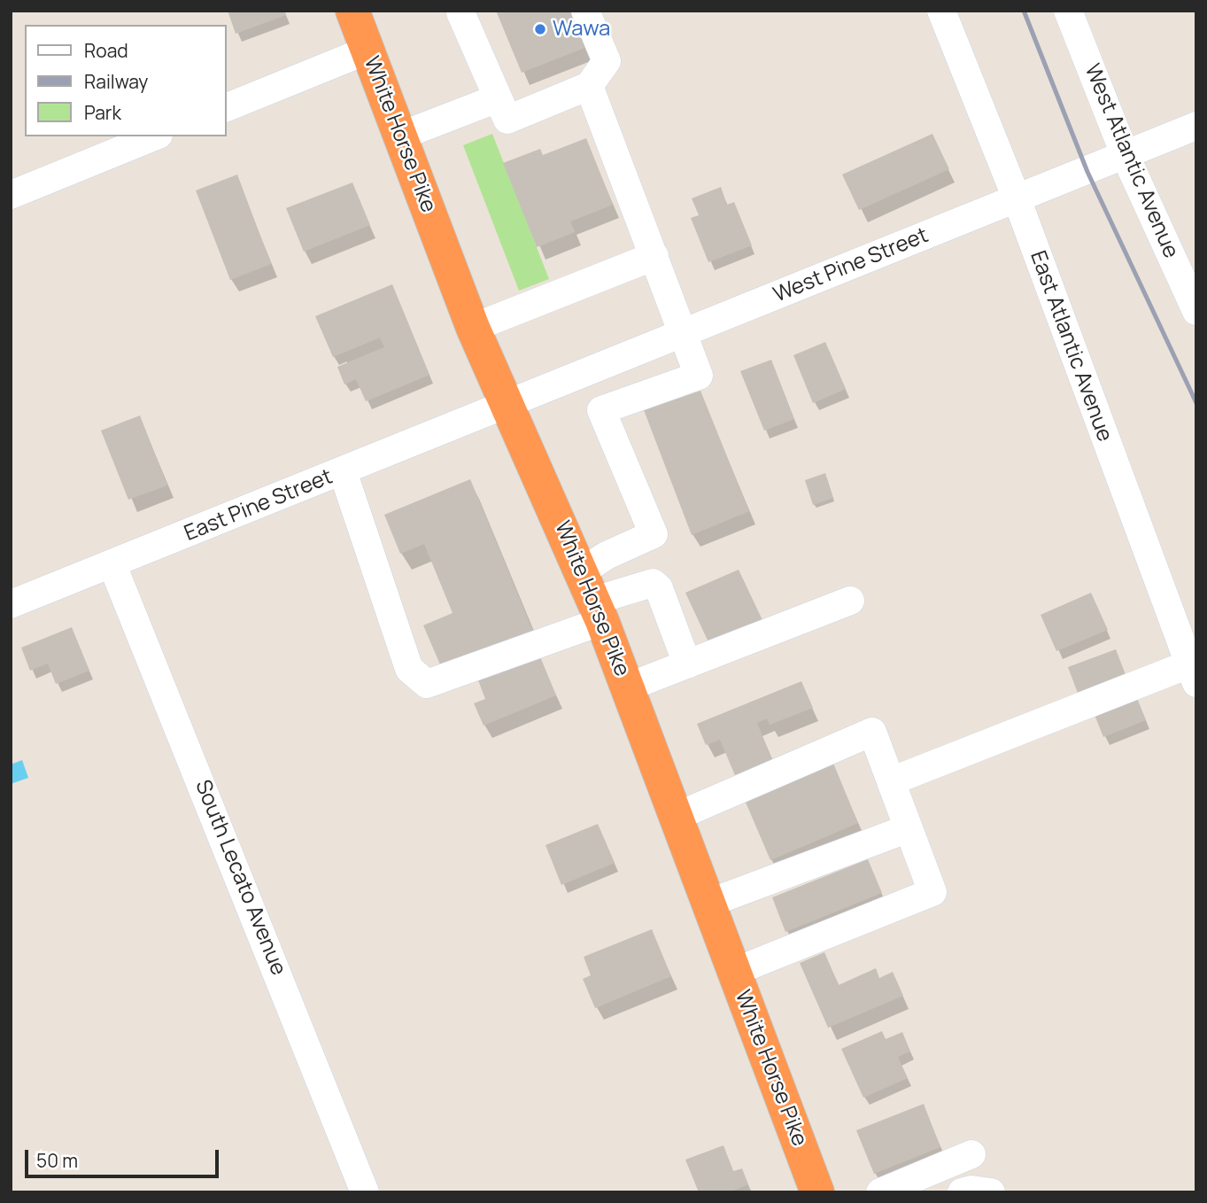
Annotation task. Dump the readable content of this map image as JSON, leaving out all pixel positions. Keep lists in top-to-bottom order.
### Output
{
  "streets": {
    "highway": ["White Horse Pike"],
    "street": [
      "West Atlantic Avenue",
      "West Pine Street",
      "East Atlantic Avenue",
      "East Pine Street",
      "South Lecato Avenue"
    ]
  },
  "crossings": [
    ["White Horse Pike", "West Pine Street"],
    ["White Horse Pike", "East Pine Street"],
    ["West Atlantic Avenue", "West Pine Street"],
    ["West Pine Street", "East Atlantic Avenue"],
    ["West Pine Street", "East Pine Street"],
    ["East Pine Street", "South Lecato Avenue"]
  ],
  "places": ["Wawa"],
  "legend": ["Road", "Railway", "Park"],
  "scale_bar": "50 m"
}
